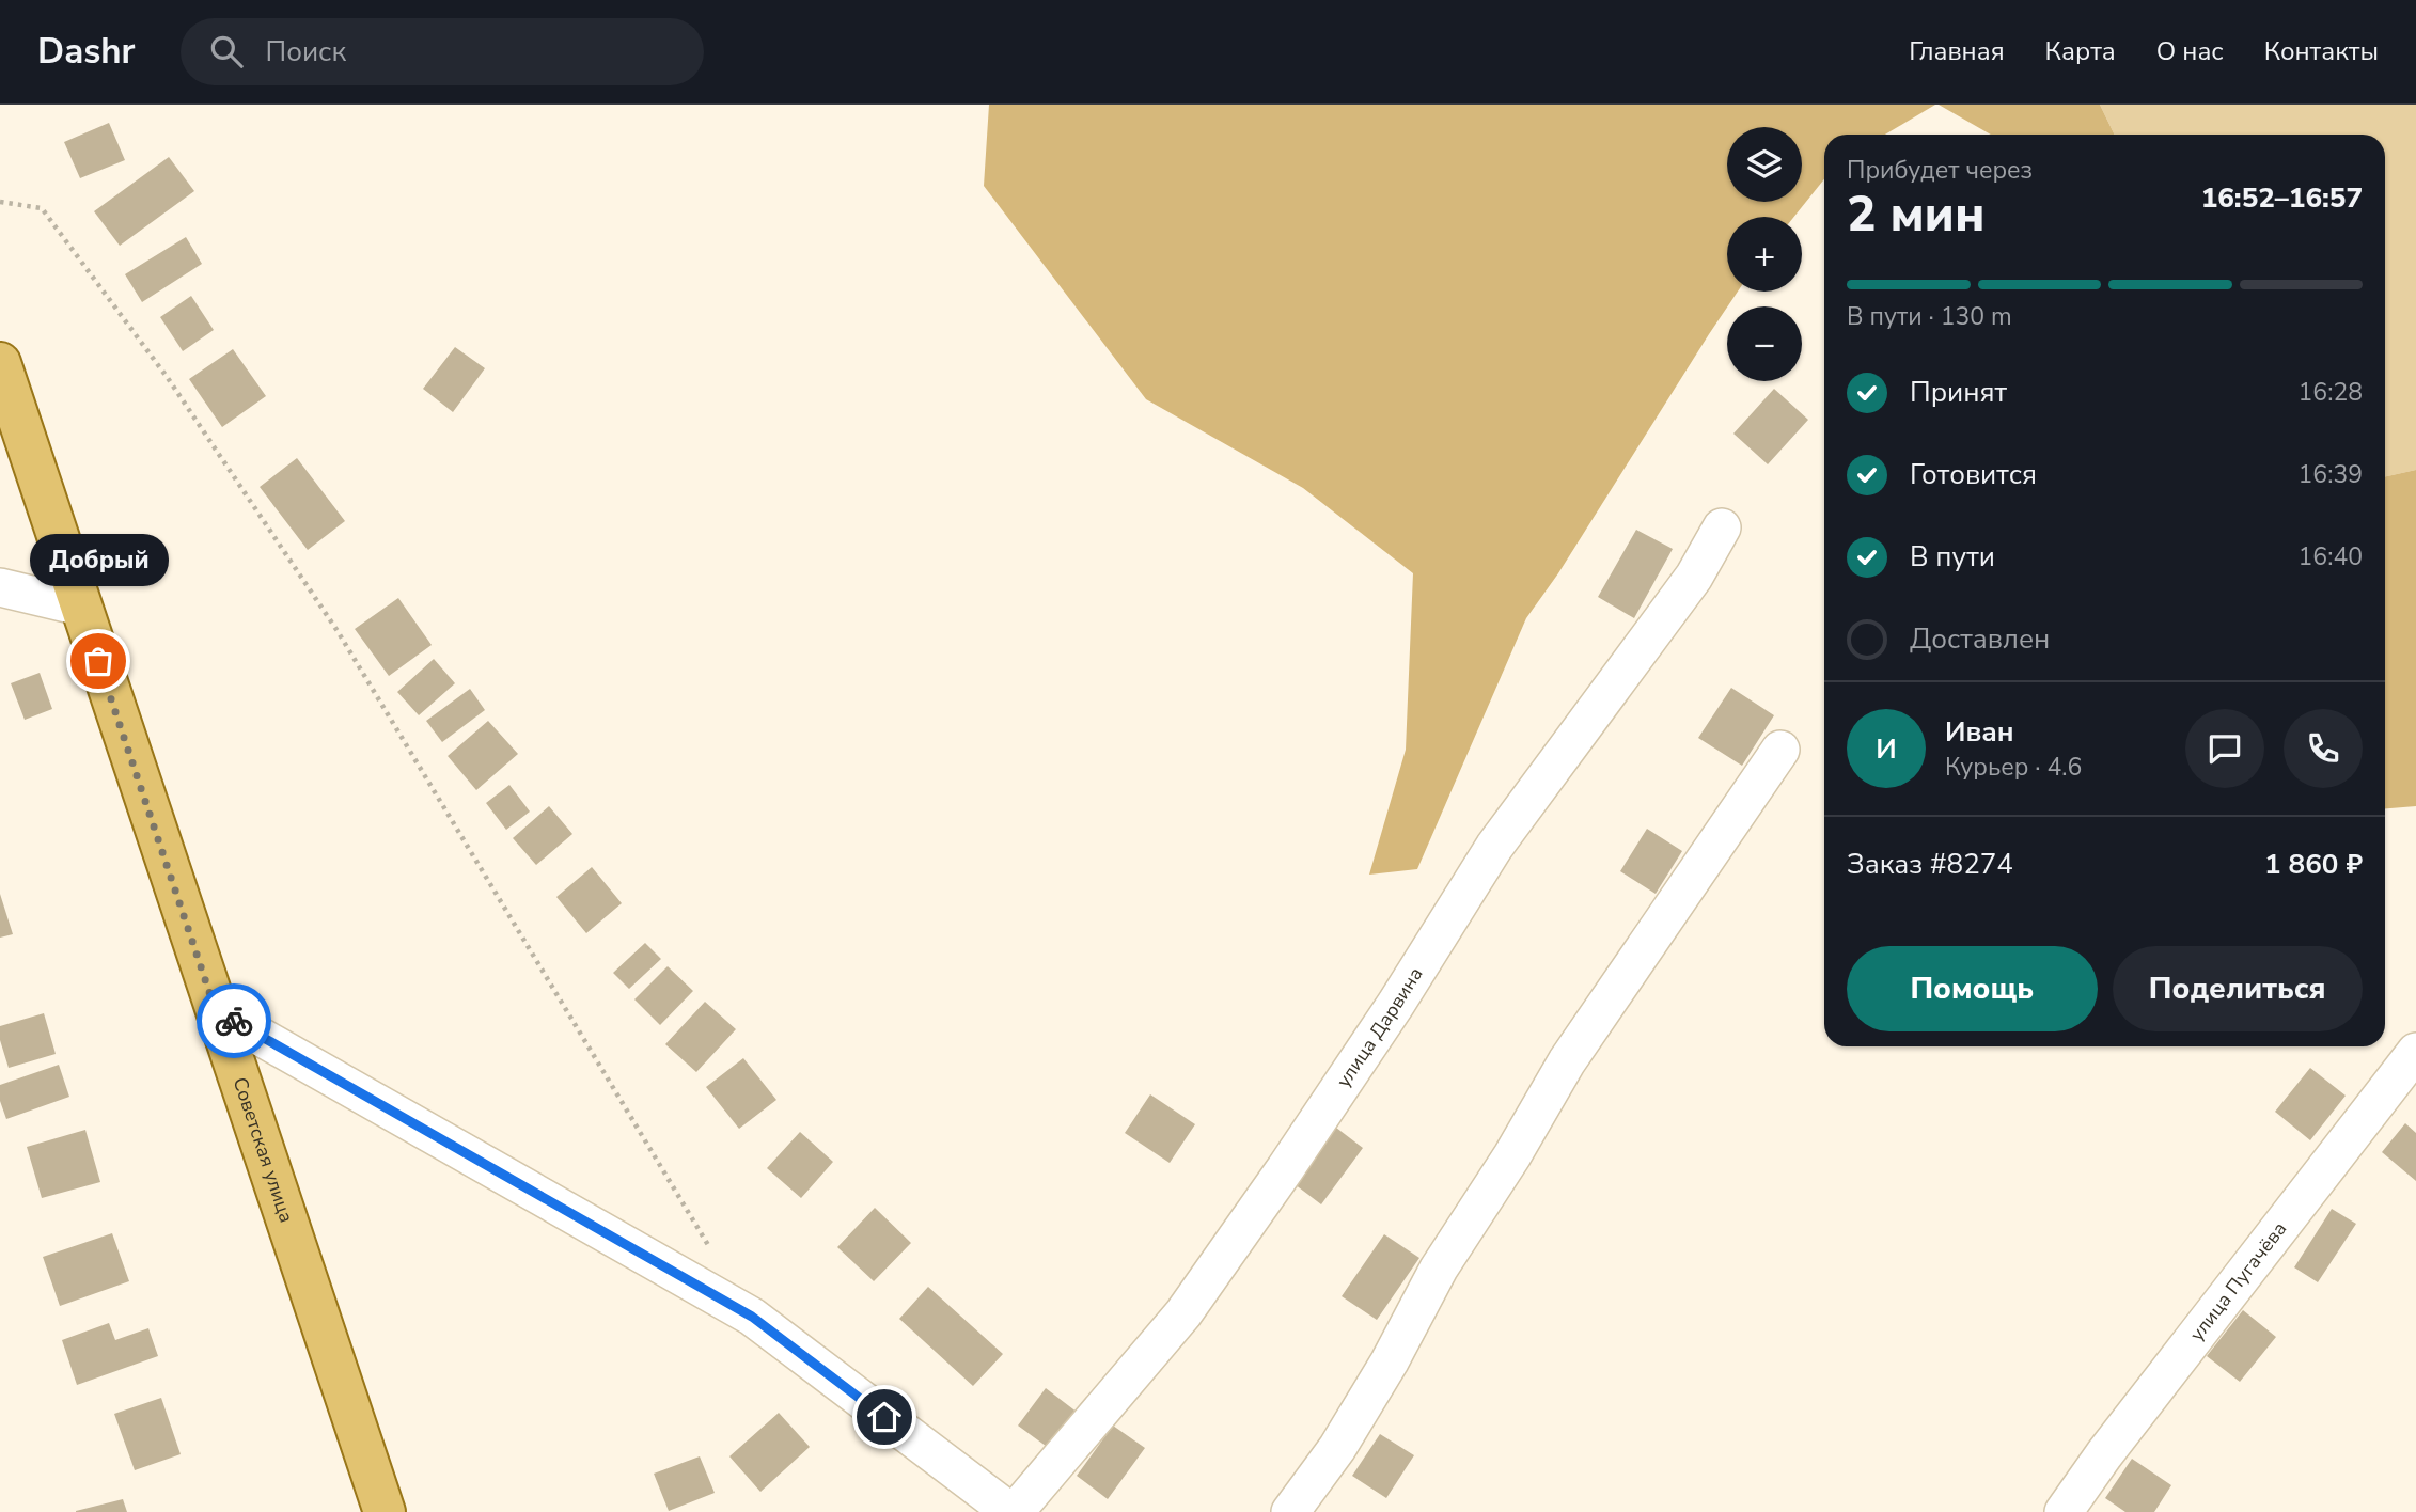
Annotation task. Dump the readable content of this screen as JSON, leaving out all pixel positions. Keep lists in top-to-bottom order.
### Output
{
  "streets": {
    "main road": ["Советская улица"],
    "street": ["улица Дарвина", "улица Пугачёва"]
  },
  "crossings": [
    ["улица Дарвина", "Советская улица"]
  ],
  "places": ["Добрый"],
  "page": {
    "header": "Dashr",
    "search": "Поиск",
    "nav": [
      "Главная",
      "Карта",
      "О нас",
      "Контакты"
    ],
    "map_buttons": ["+", "−"],
    "heading": ["2 мин", "Прибудет через", "16:52–16:57"],
    "panel": [
      "Иван",
      "Курьер · 4.6",
      "Заказ #8274",
      "1 860 ₽"
    ],
    "bar": "В пути · 130 m",
    "list": [
      ["Принят", "16:28"],
      ["Готовится", "16:39"],
      ["В пути", "16:40"],
      "Доставлен"
    ],
    "bubble": "Добрый",
    "round": "И",
    "buttons": ["Помощь", "Поделиться"]
  }
}
